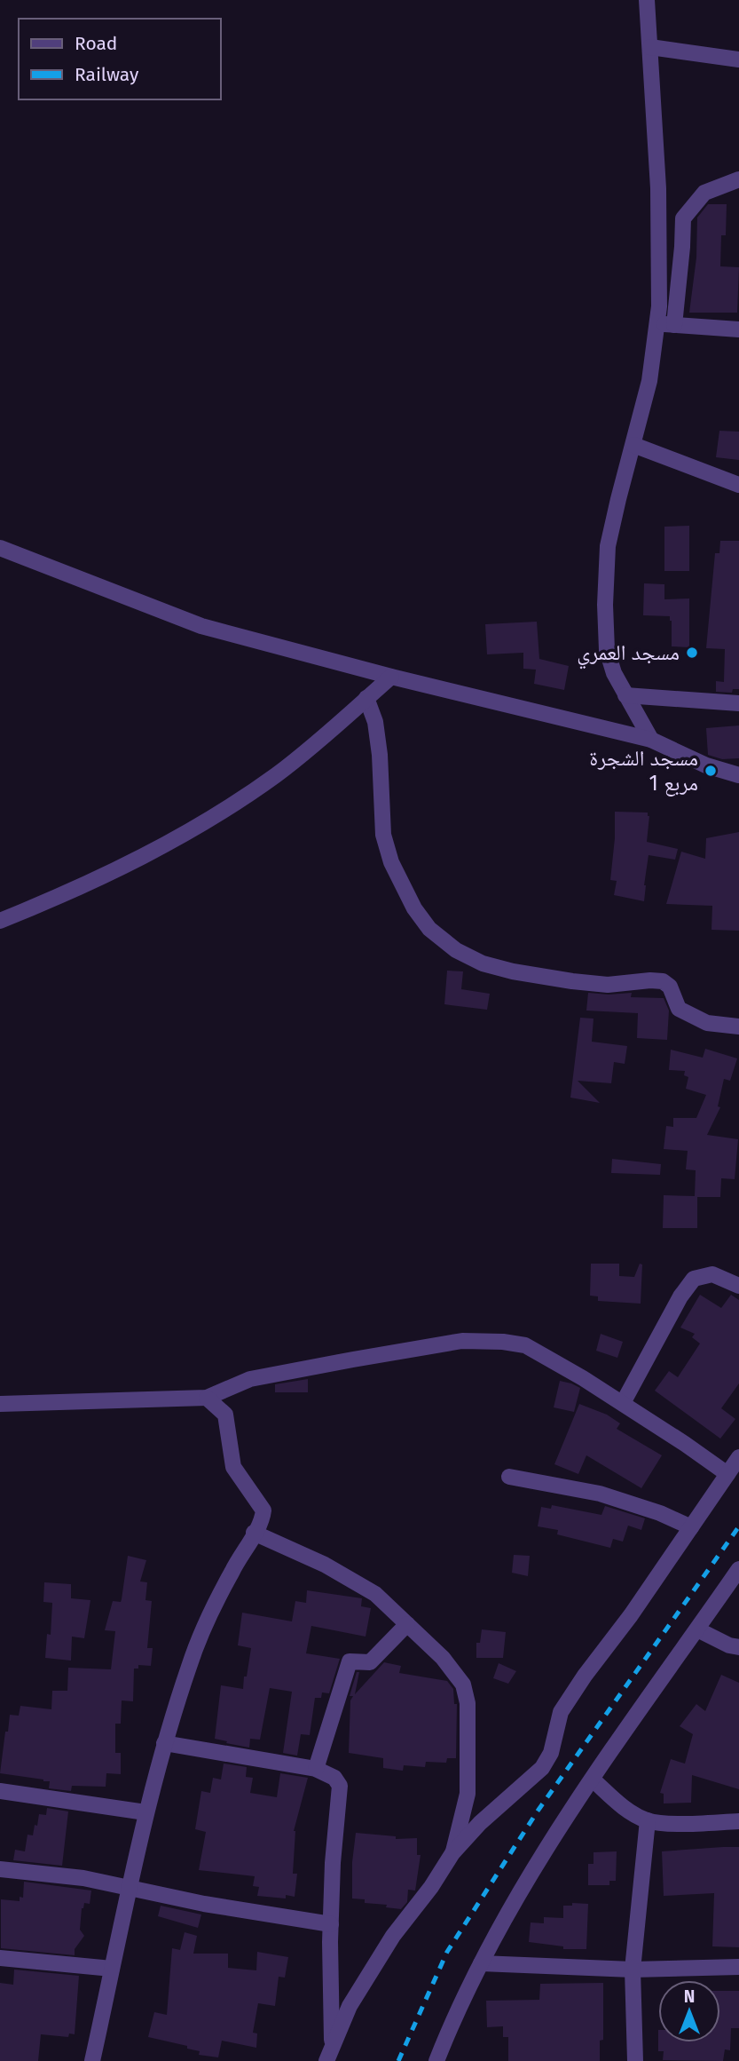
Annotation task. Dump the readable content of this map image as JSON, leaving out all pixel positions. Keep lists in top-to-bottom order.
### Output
{
  "places": ["مسجد العمري", "مسجد الشجرة مربع 1"],
  "legend": ["Road", "Railway"],
  "north": "top"
}
